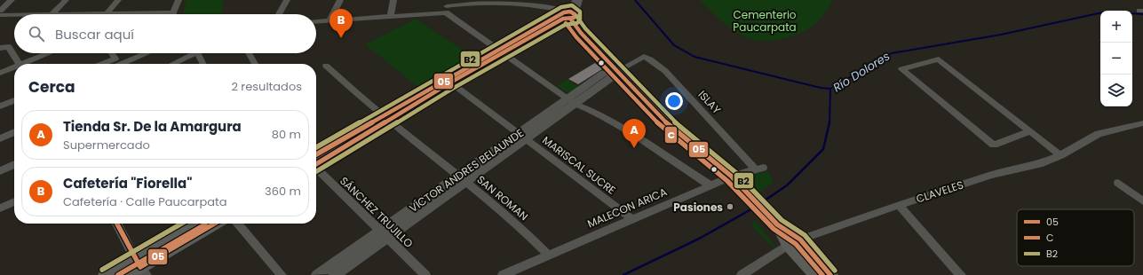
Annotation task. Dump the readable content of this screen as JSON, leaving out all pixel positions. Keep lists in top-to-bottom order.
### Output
{
  "streets": {
    "street": [
      "ISLAY",
      "MARISCAL SUCRE",
      "VÍCTOR ANDRES BELAUNDE",
      "CLAVELES",
      "SAN ROMAN",
      "MALECON ARICA",
      "SÁNCHEZ TRUJILLO"
    ]
  },
  "crossings": [
    ["ISLAY", "VÍCTOR ANDRES BELAUNDE"],
    ["ISLAY", "MALECON ARICA"],
    ["MARISCAL SUCRE", "VÍCTOR ANDRES BELAUNDE"],
    ["MARISCAL SUCRE", "MALECON ARICA"],
    ["VÍCTOR ANDRES BELAUNDE", "SAN ROMAN"],
    ["VÍCTOR ANDRES BELAUNDE", "SÁNCHEZ TRUJILLO"],
    ["SAN ROMAN", "MALECON ARICA"]
  ],
  "water": ["Río Dolores"],
  "parks": ["Cementerio Paucarpata"],
  "places": ["Pasiones"],
  "lines": ["transit line B2", "transit line 05", "transit line C"],
  "legend": ["05", "C", "B2"],
  "page": {
    "pins": ["B", "A"],
    "map_buttons": ["+", "−"],
    "search": "Buscar aquí",
    "heading": ["Cerca", "2 resultados"],
    "list": [
      {
        "mark": "A",
        "name": "Tienda Sr. De la Amargura",
        "note": "Supermercado",
        "value": "80 m"
      },
      {
        "mark": "B",
        "name": "Cafetería \"Fiorella\"",
        "note": "Cafetería · Calle Paucarpata",
        "value": "360 m"
      }
    ]
  }
}
